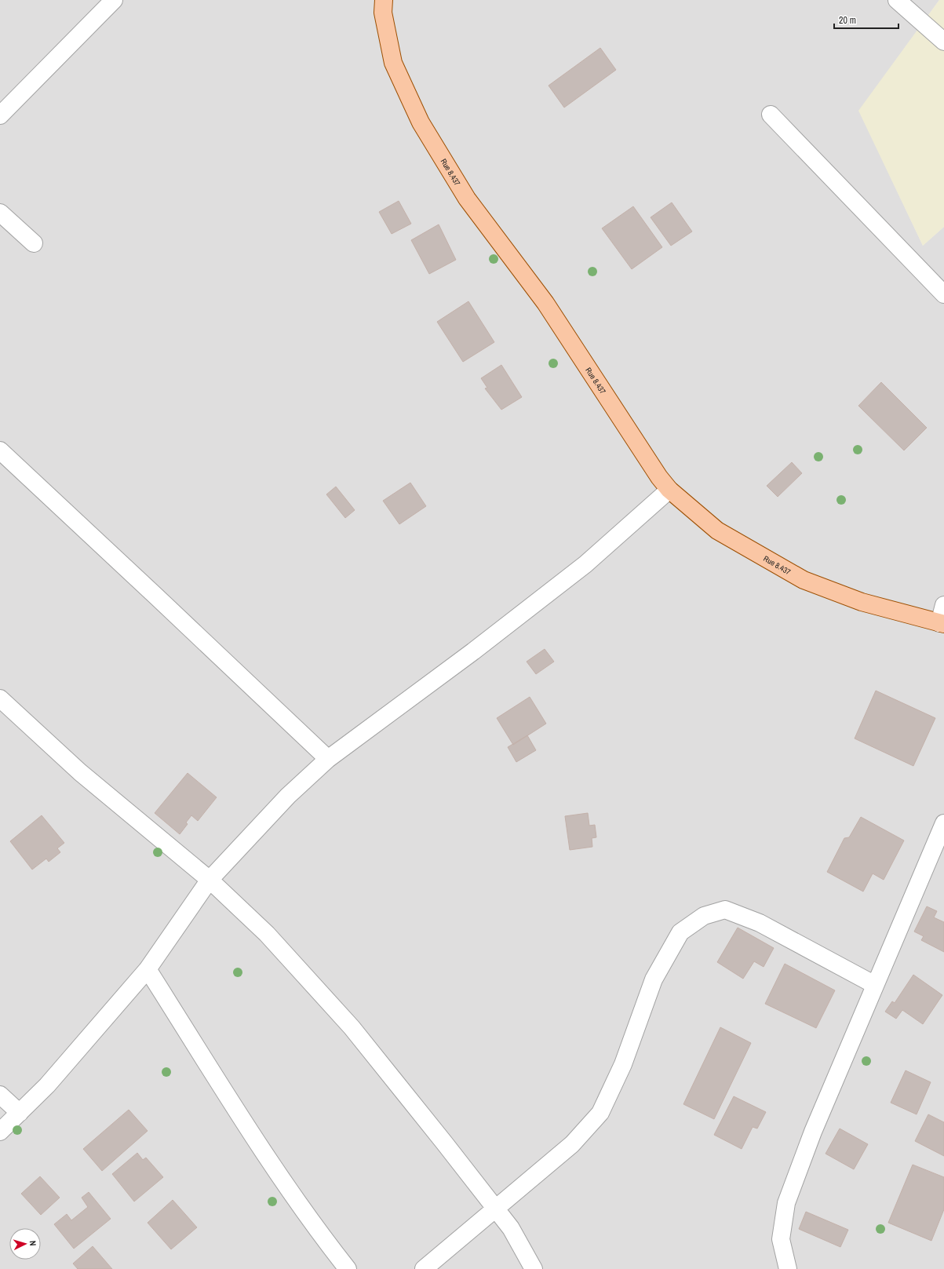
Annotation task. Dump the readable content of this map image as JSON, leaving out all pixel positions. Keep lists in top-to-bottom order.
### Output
{
  "streets": {
    "main road": ["Rue 8.437"]
  },
  "scale_bar": "20 m",
  "north": "right"
}
